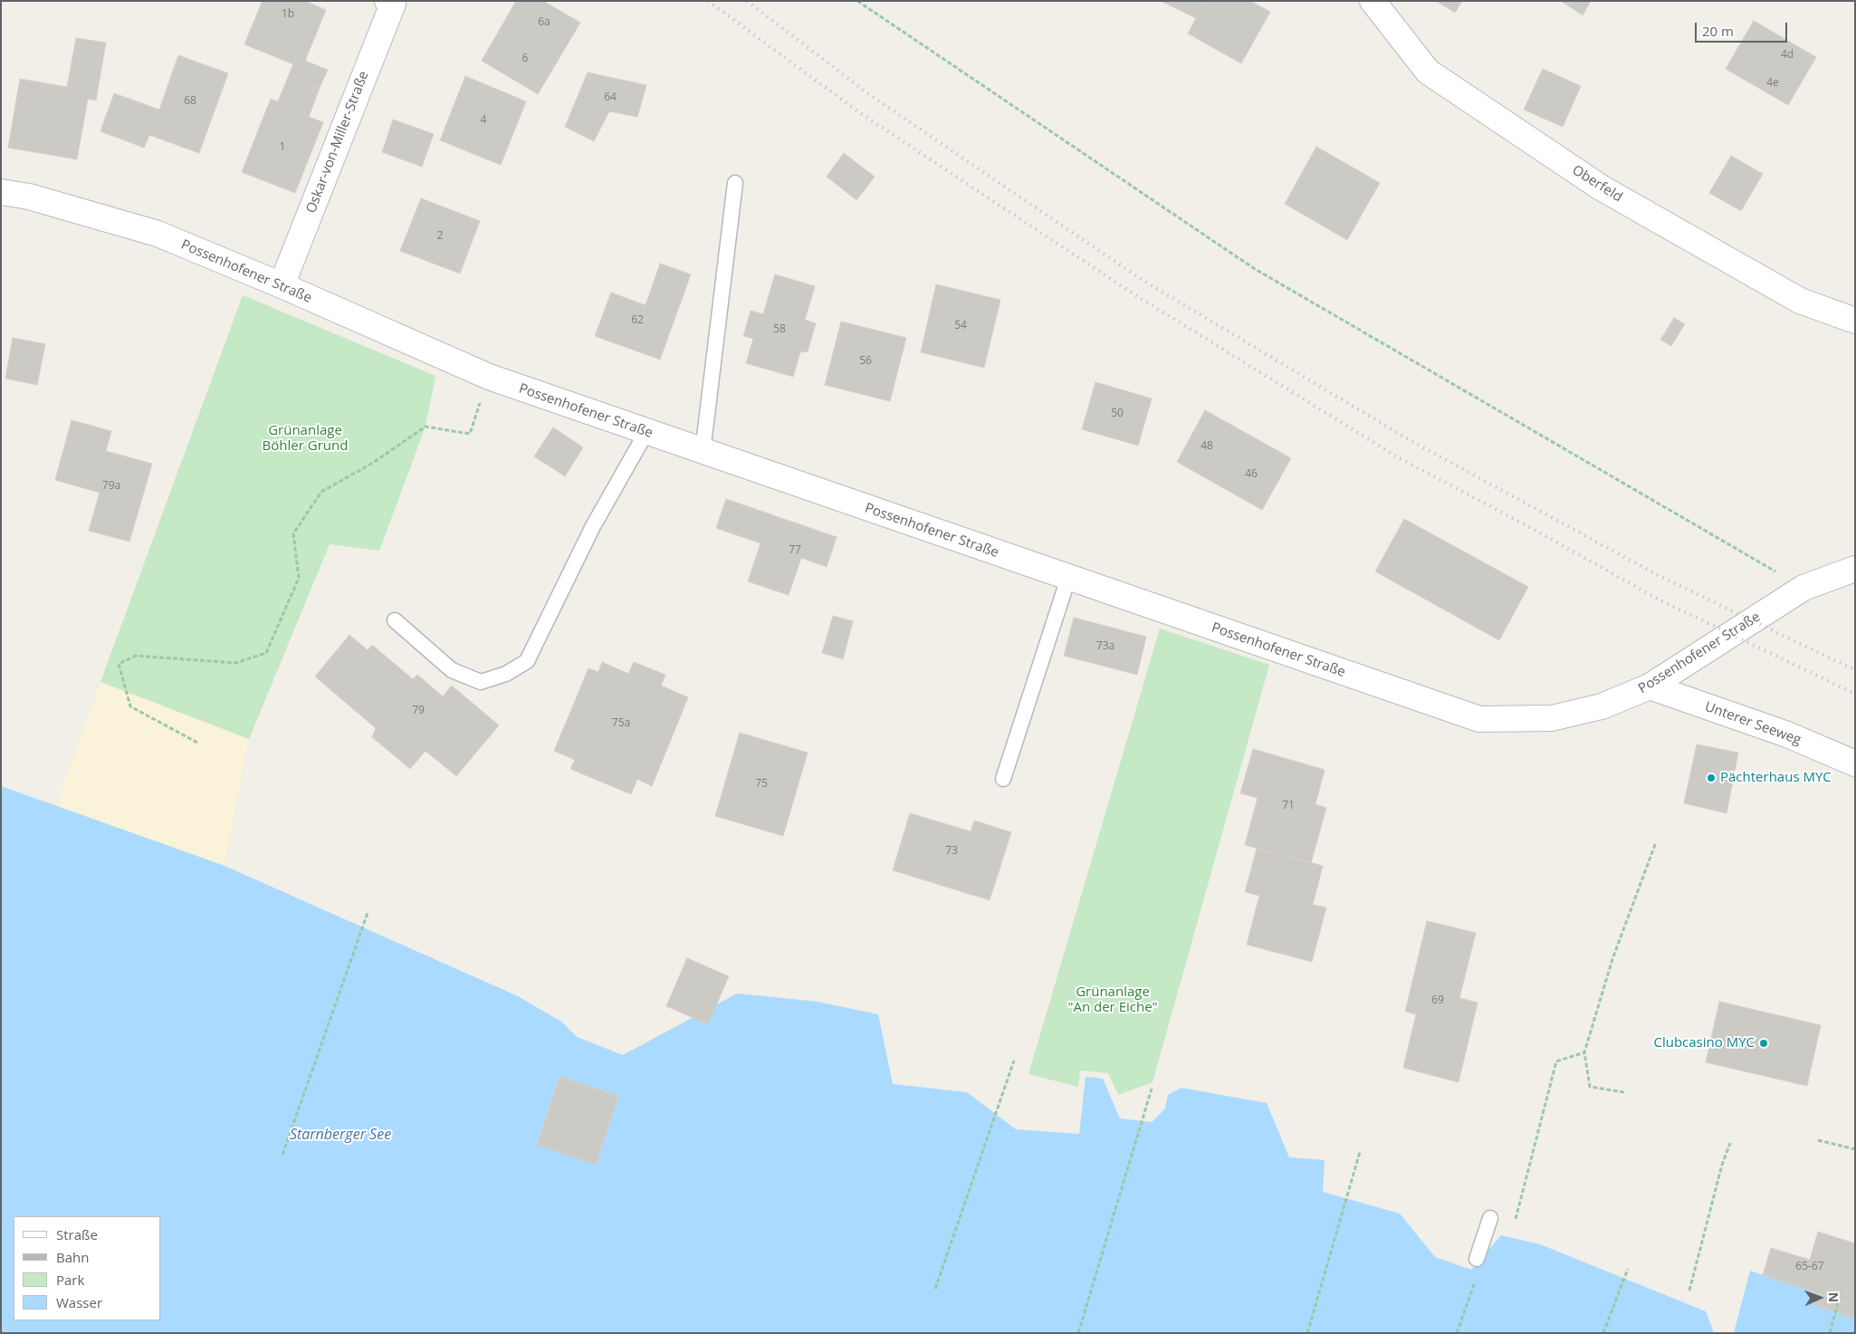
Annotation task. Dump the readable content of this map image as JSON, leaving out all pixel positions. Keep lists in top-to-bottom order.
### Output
{
  "streets": {
    "main road": [
      "Oskar-von-Miller-Straße",
      "Oberfeld",
      "Possenhofener Straße",
      "Unterer Seeweg"
    ]
  },
  "crossings": [
    ["Oskar-von-Miller-Straße", "Possenhofener Straße"],
    ["Possenhofener Straße", "Unterer Seeweg"]
  ],
  "water": ["Starnberger See"],
  "parks": ["Grünanlage Böhler Grund", "Grünanlage \"An der Eiche\""],
  "places": ["Pächterhaus MYC", "Clubcasino MYC"],
  "house_numbers": [
    "1b",
    "6a",
    "4d",
    "6",
    "4e",
    "64",
    "68",
    "4",
    "1",
    "2",
    "62",
    "54",
    "58",
    "56",
    "50",
    "48",
    "46",
    "79a",
    "77",
    "73a",
    "79",
    "75a",
    "75",
    "71",
    "73",
    "69",
    "65-67"
  ],
  "legend": [
    "Straße",
    "Bahn",
    "Park",
    "Wasser"
  ],
  "scale_bar": "20 m",
  "north": "right"
}
